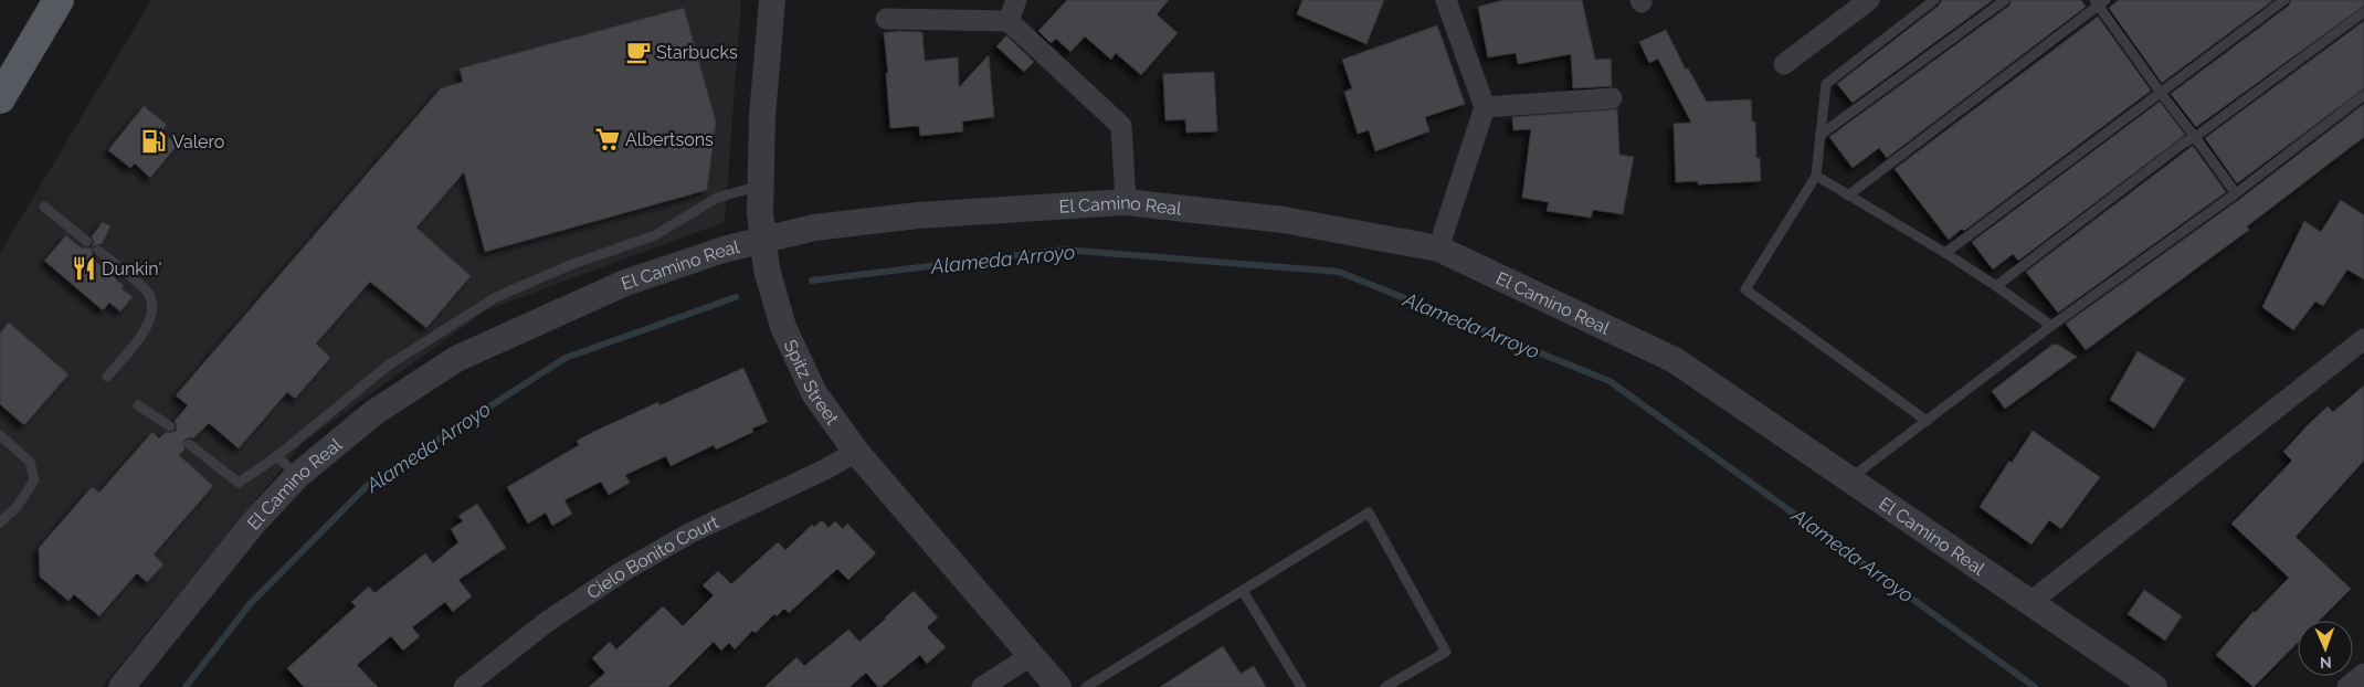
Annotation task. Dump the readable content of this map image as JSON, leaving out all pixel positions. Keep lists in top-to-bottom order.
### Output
{
  "streets": {
    "street": ["El Camino Real", "Spitz Street", "Cielo Bonito Court"]
  },
  "crossings": [
    ["El Camino Real", "Spitz Street"],
    ["Spitz Street", "Cielo Bonito Court"]
  ],
  "water": ["Alameda Arroyo"],
  "places": {
    "cafe": ["Starbucks"],
    "supermarket": ["Albertsons"],
    "fuel station": ["Valero"],
    "restaurant": ["Dunkin'"]
  },
  "north": "bottom"
}
